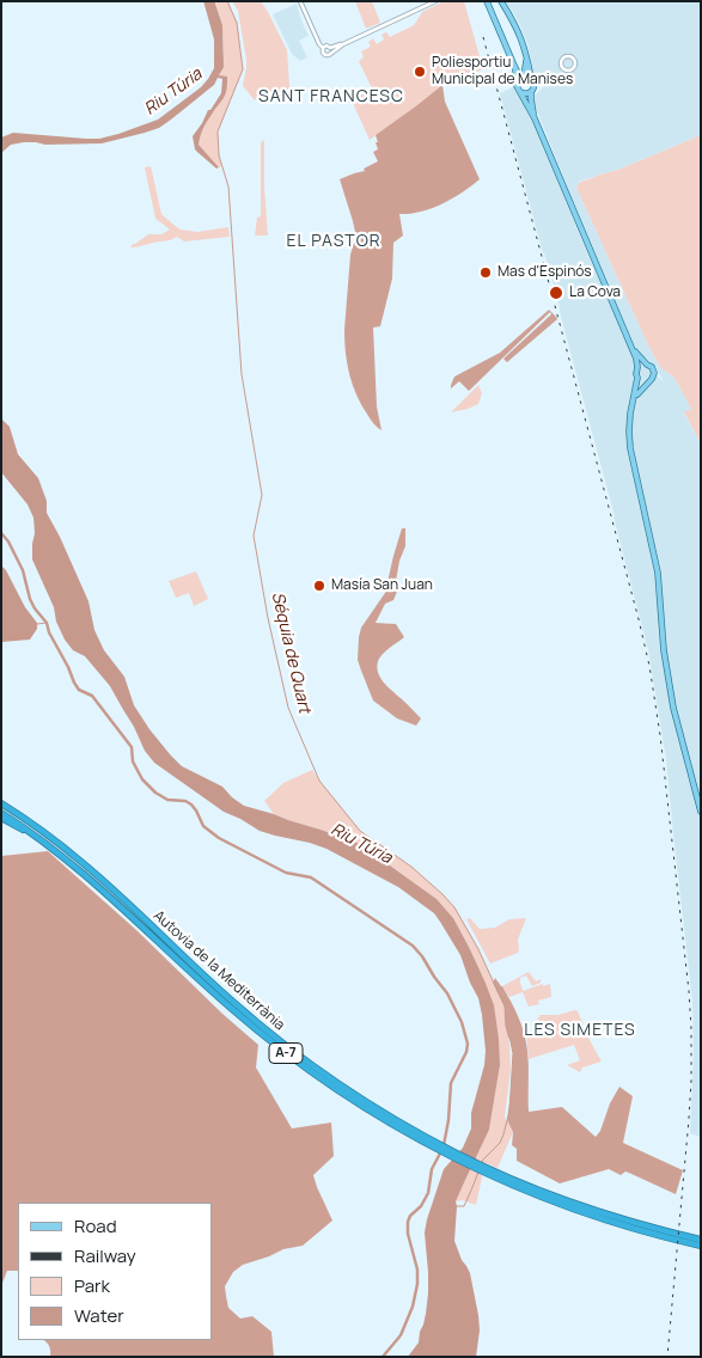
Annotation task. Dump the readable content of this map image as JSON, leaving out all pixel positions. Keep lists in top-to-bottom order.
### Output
{
  "streets": {
    "highway": ["Autovia de la Mediterrània", "A-7"]
  },
  "districts": ["SANT FRANCESC", "EL PASTOR", "LES SIMETES"],
  "water": ["Riu Túria", "Séquia de Quart"],
  "places": [
    "Poliesportiu Municipal de Manises",
    "Mas d'Espinós",
    "La Cova",
    "Masía San Juan"
  ],
  "legend": [
    "Road",
    "Railway",
    "Park",
    "Water"
  ]
}
